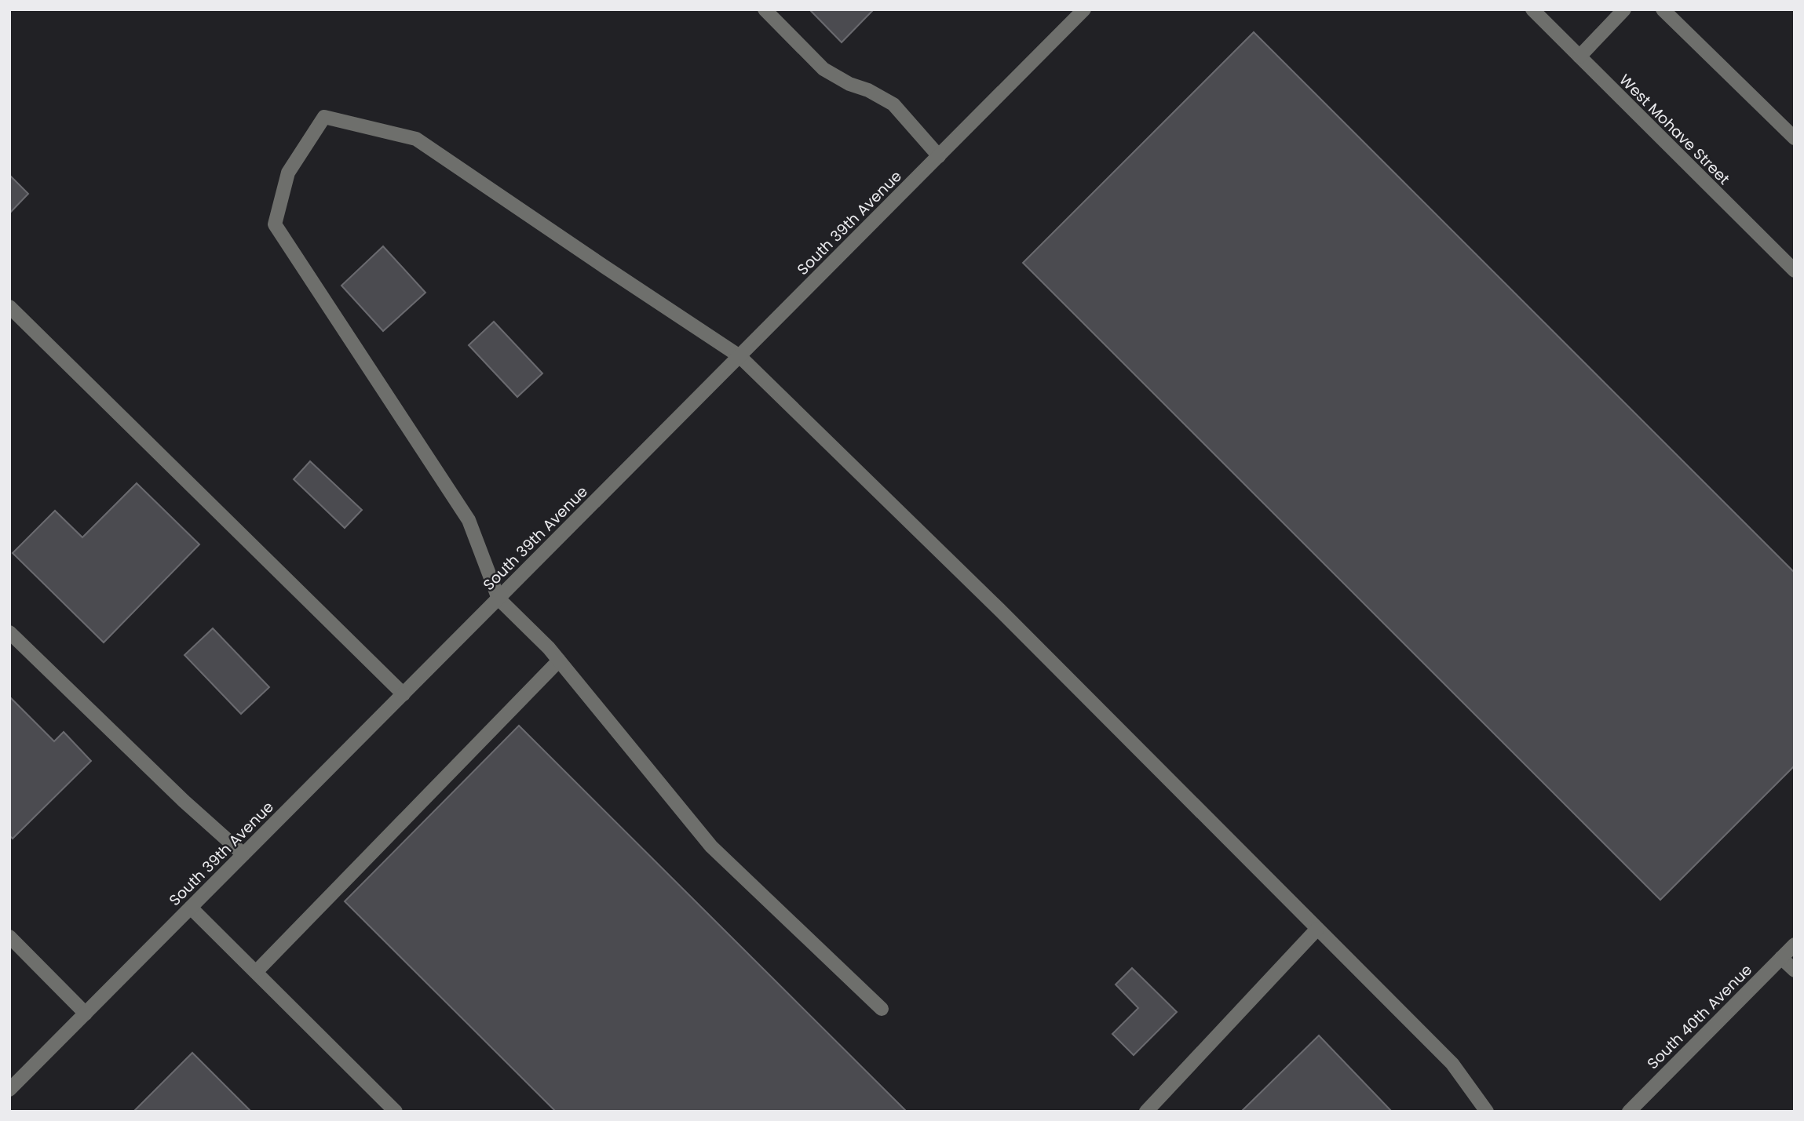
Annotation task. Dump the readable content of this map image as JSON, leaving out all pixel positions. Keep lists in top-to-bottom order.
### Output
{
  "streets": {
    "street": ["West Mohave Street", "South 39th Avenue", "South 40th Avenue"]
  }
}
